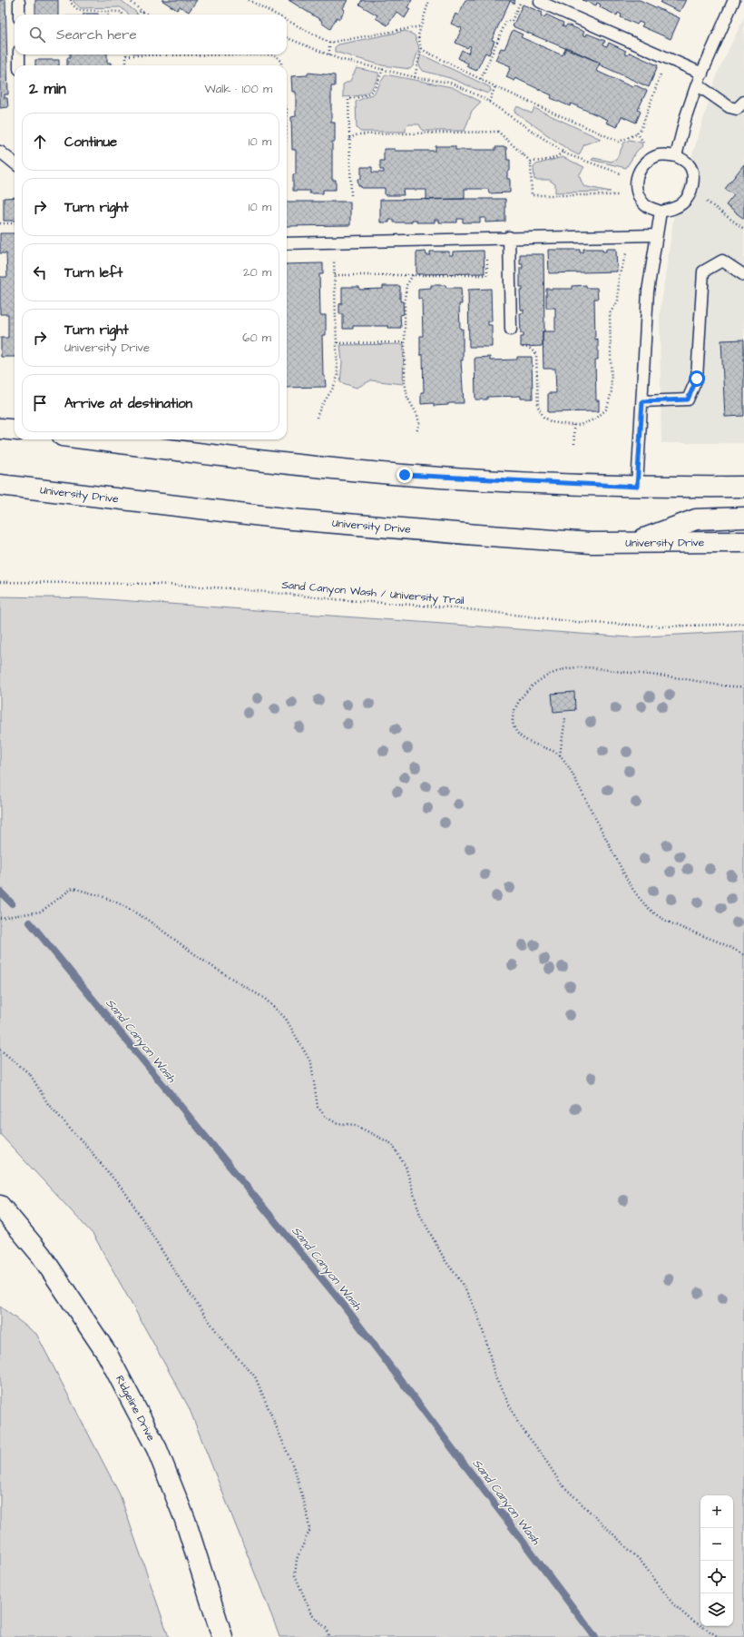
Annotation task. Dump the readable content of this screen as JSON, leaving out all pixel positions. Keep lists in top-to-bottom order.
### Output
{
  "streets": {
    "main road": ["University Drive", "Ridgeline Drive"],
    "path": ["Sand Canyon Wash / University Trail"]
  },
  "water": ["Sand Canyon Wash"],
  "page": {
    "search": "Search here",
    "heading": ["2 min", "Walk · 100 m"],
    "list": [
      ["Continue", "10 m"],
      ["Turn right", "10 m"],
      ["Turn left", "20 m"],
      ["Turn right", "University Drive", "60 m"],
      "Arrive at destination"
    ],
    "map_buttons": ["+", "−"]
  }
}
